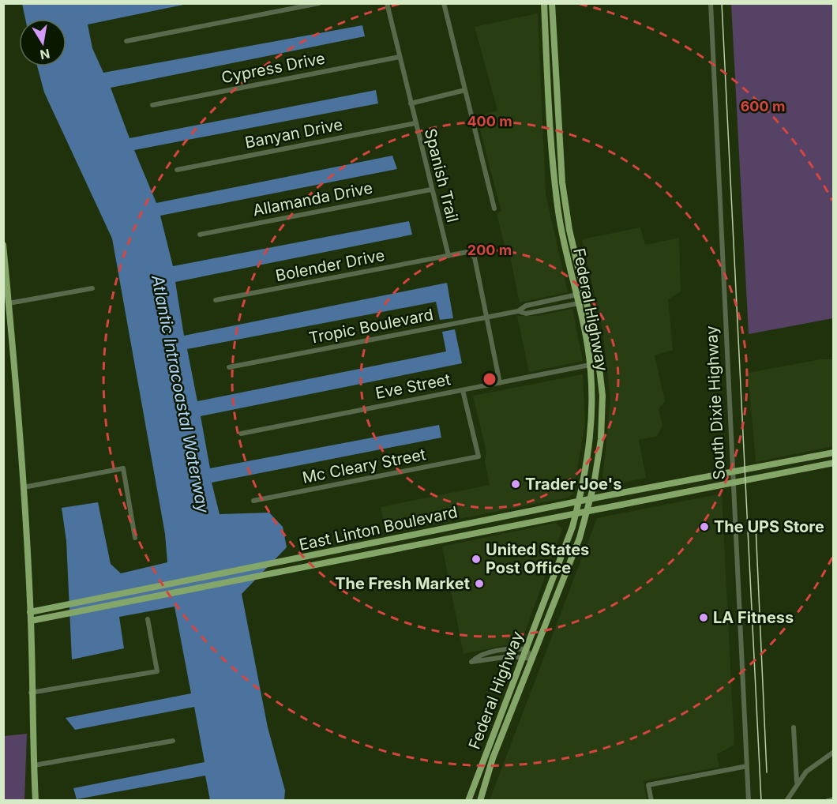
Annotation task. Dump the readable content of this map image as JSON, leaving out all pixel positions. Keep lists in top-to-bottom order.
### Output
{
  "streets": {
    "main road": ["Federal Highway", "East Linton Boulevard"],
    "street": [
      "Cypress Drive",
      "Banyan Drive",
      "Spanish Trail",
      "Allamanda Drive",
      "Bolender Drive",
      "Tropic Boulevard",
      "Eve Street",
      "South Dixie Highway",
      "Mc Cleary Street"
    ]
  },
  "crossings": [
    ["Cypress Drive", "Spanish Trail"],
    ["Banyan Drive", "Spanish Trail"],
    ["Spanish Trail", "Allamanda Drive"],
    ["Spanish Trail", "Bolender Drive"],
    ["Federal Highway", "Tropic Boulevard"],
    ["Federal Highway", "Eve Street"],
    ["Federal Highway", "East Linton Boulevard"],
    ["Eve Street", "Mc Cleary Street"],
    ["South Dixie Highway", "East Linton Boulevard"]
  ],
  "water": ["Atlantic Intracoastal Waterway"],
  "places": [
    "Trader Joe's",
    "The UPS Store",
    "United States Post Office",
    "The Fresh Market",
    "LA Fitness"
  ],
  "north": "bottom",
  "rings": ["600 m", "400 m", "200 m"]
}
